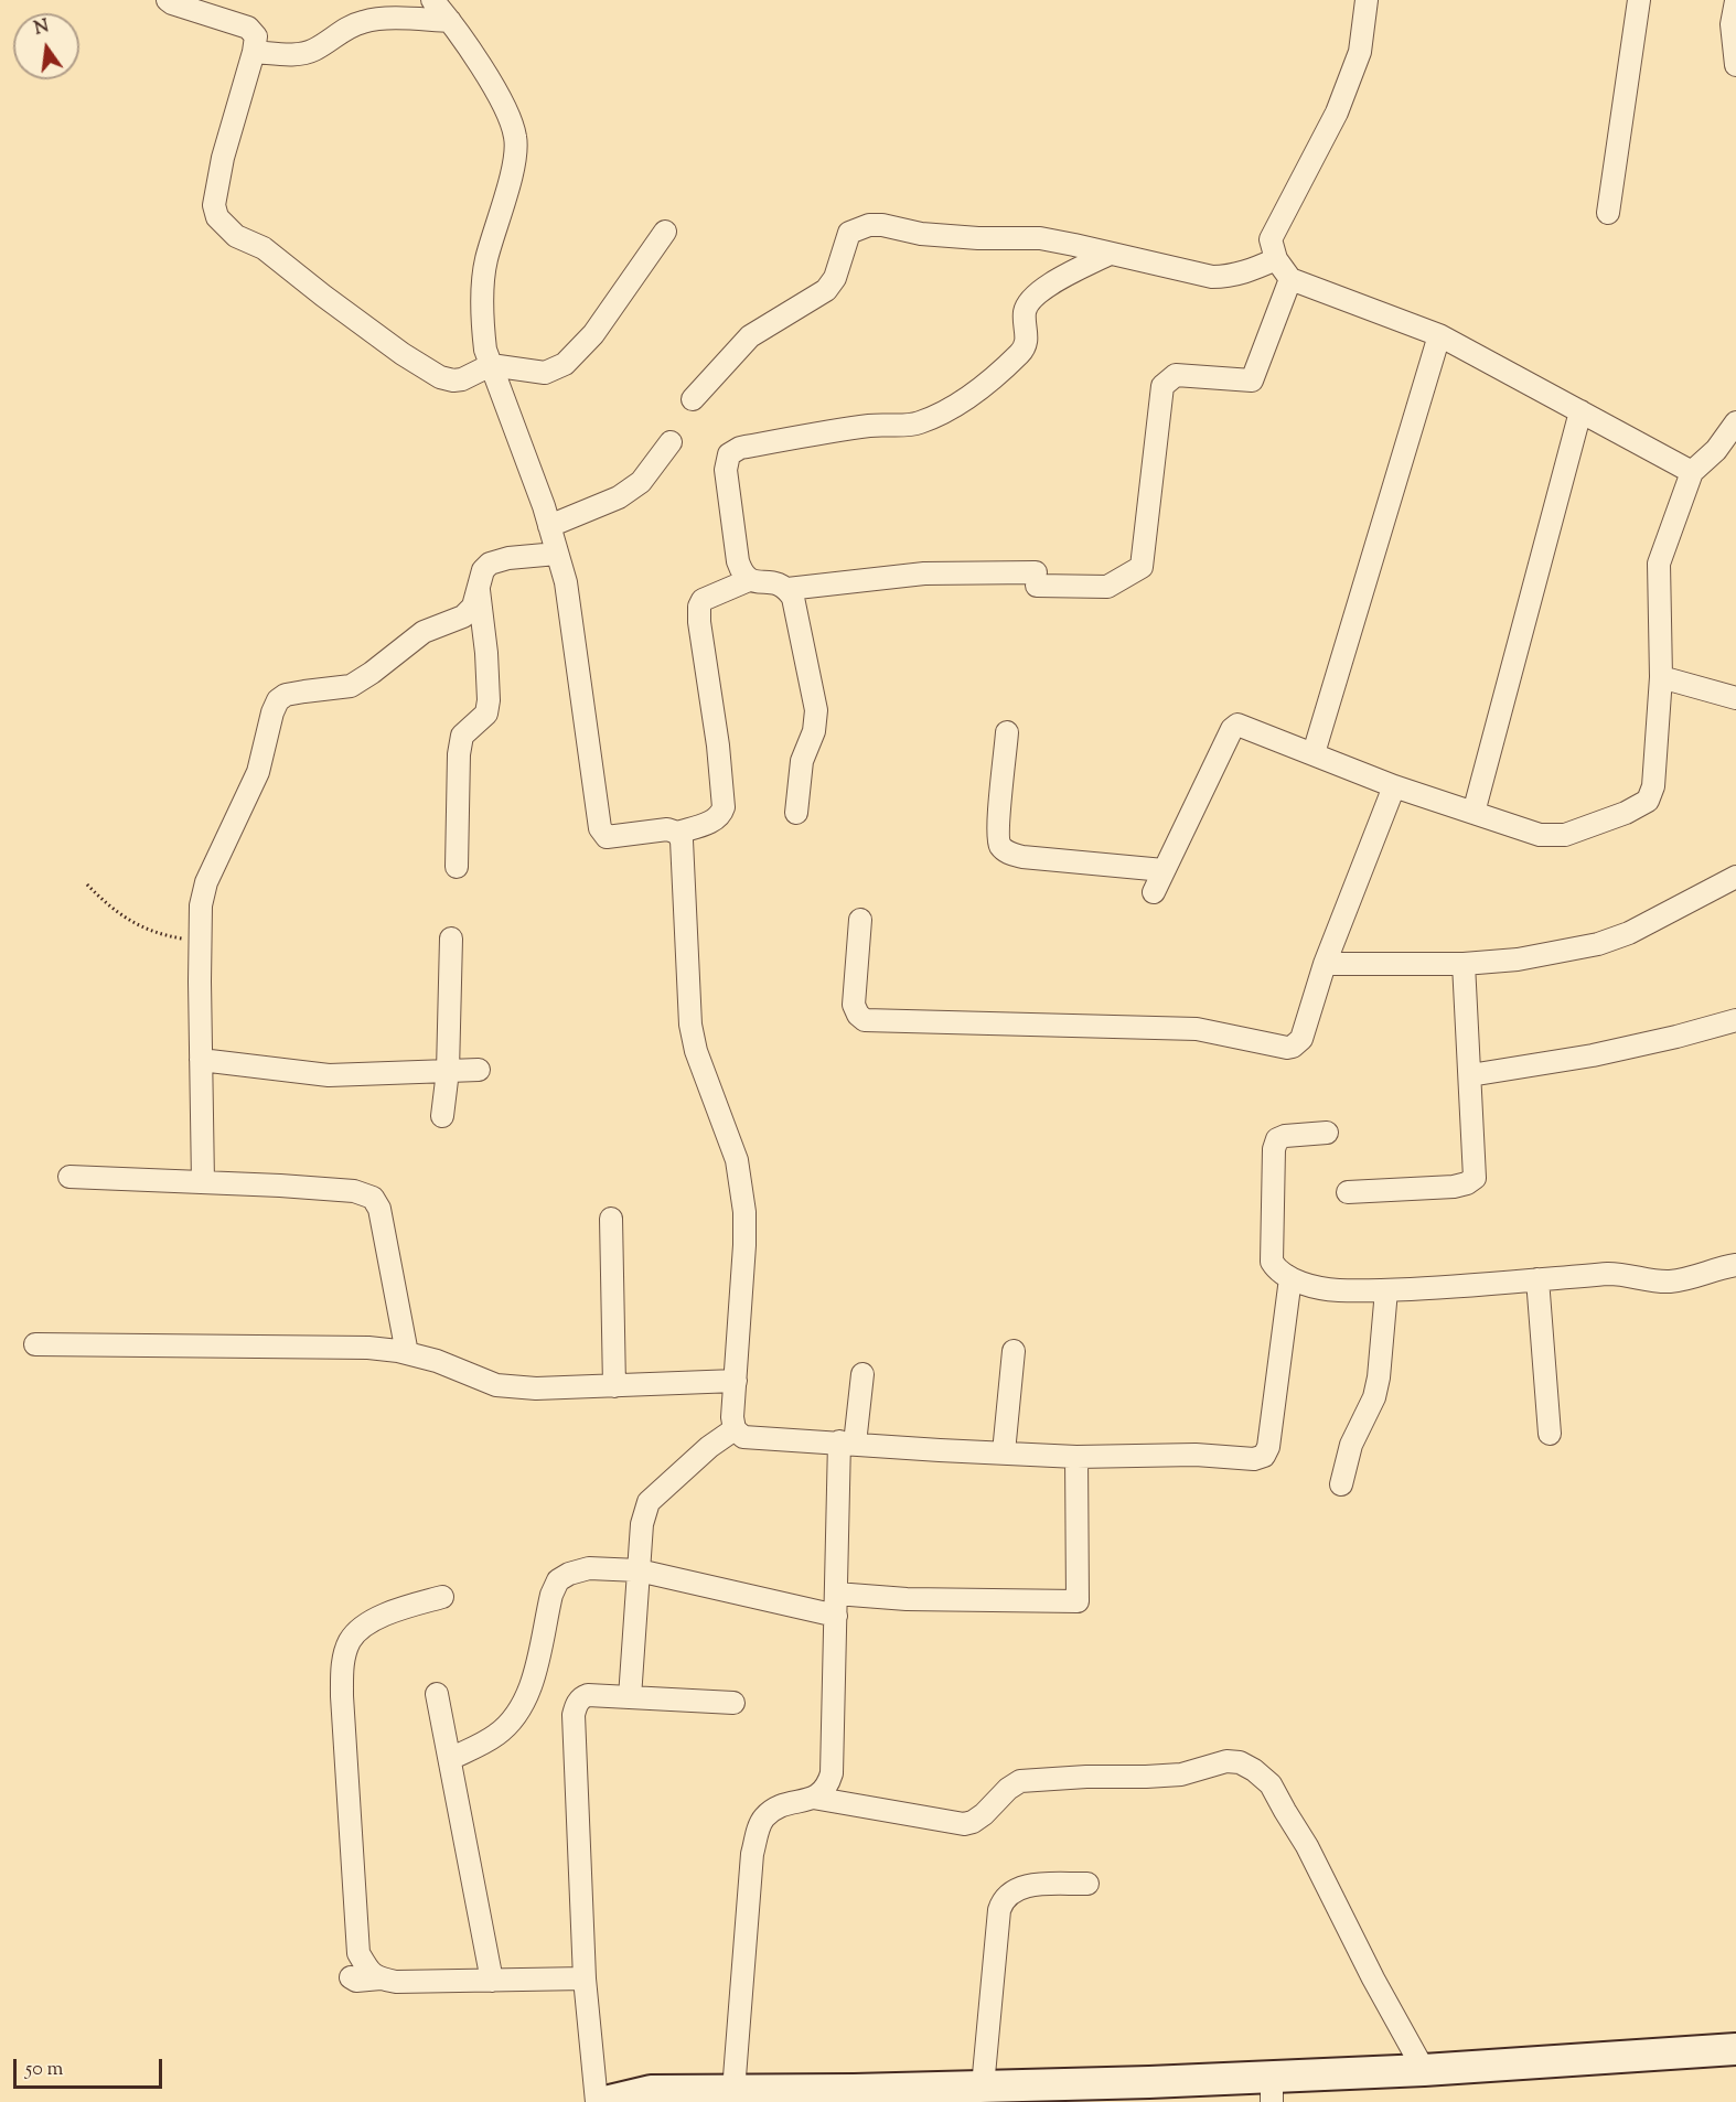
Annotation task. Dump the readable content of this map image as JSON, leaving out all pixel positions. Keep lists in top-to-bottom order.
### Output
{
  "scale_bar": "50 m",
  "north": "top"
}
